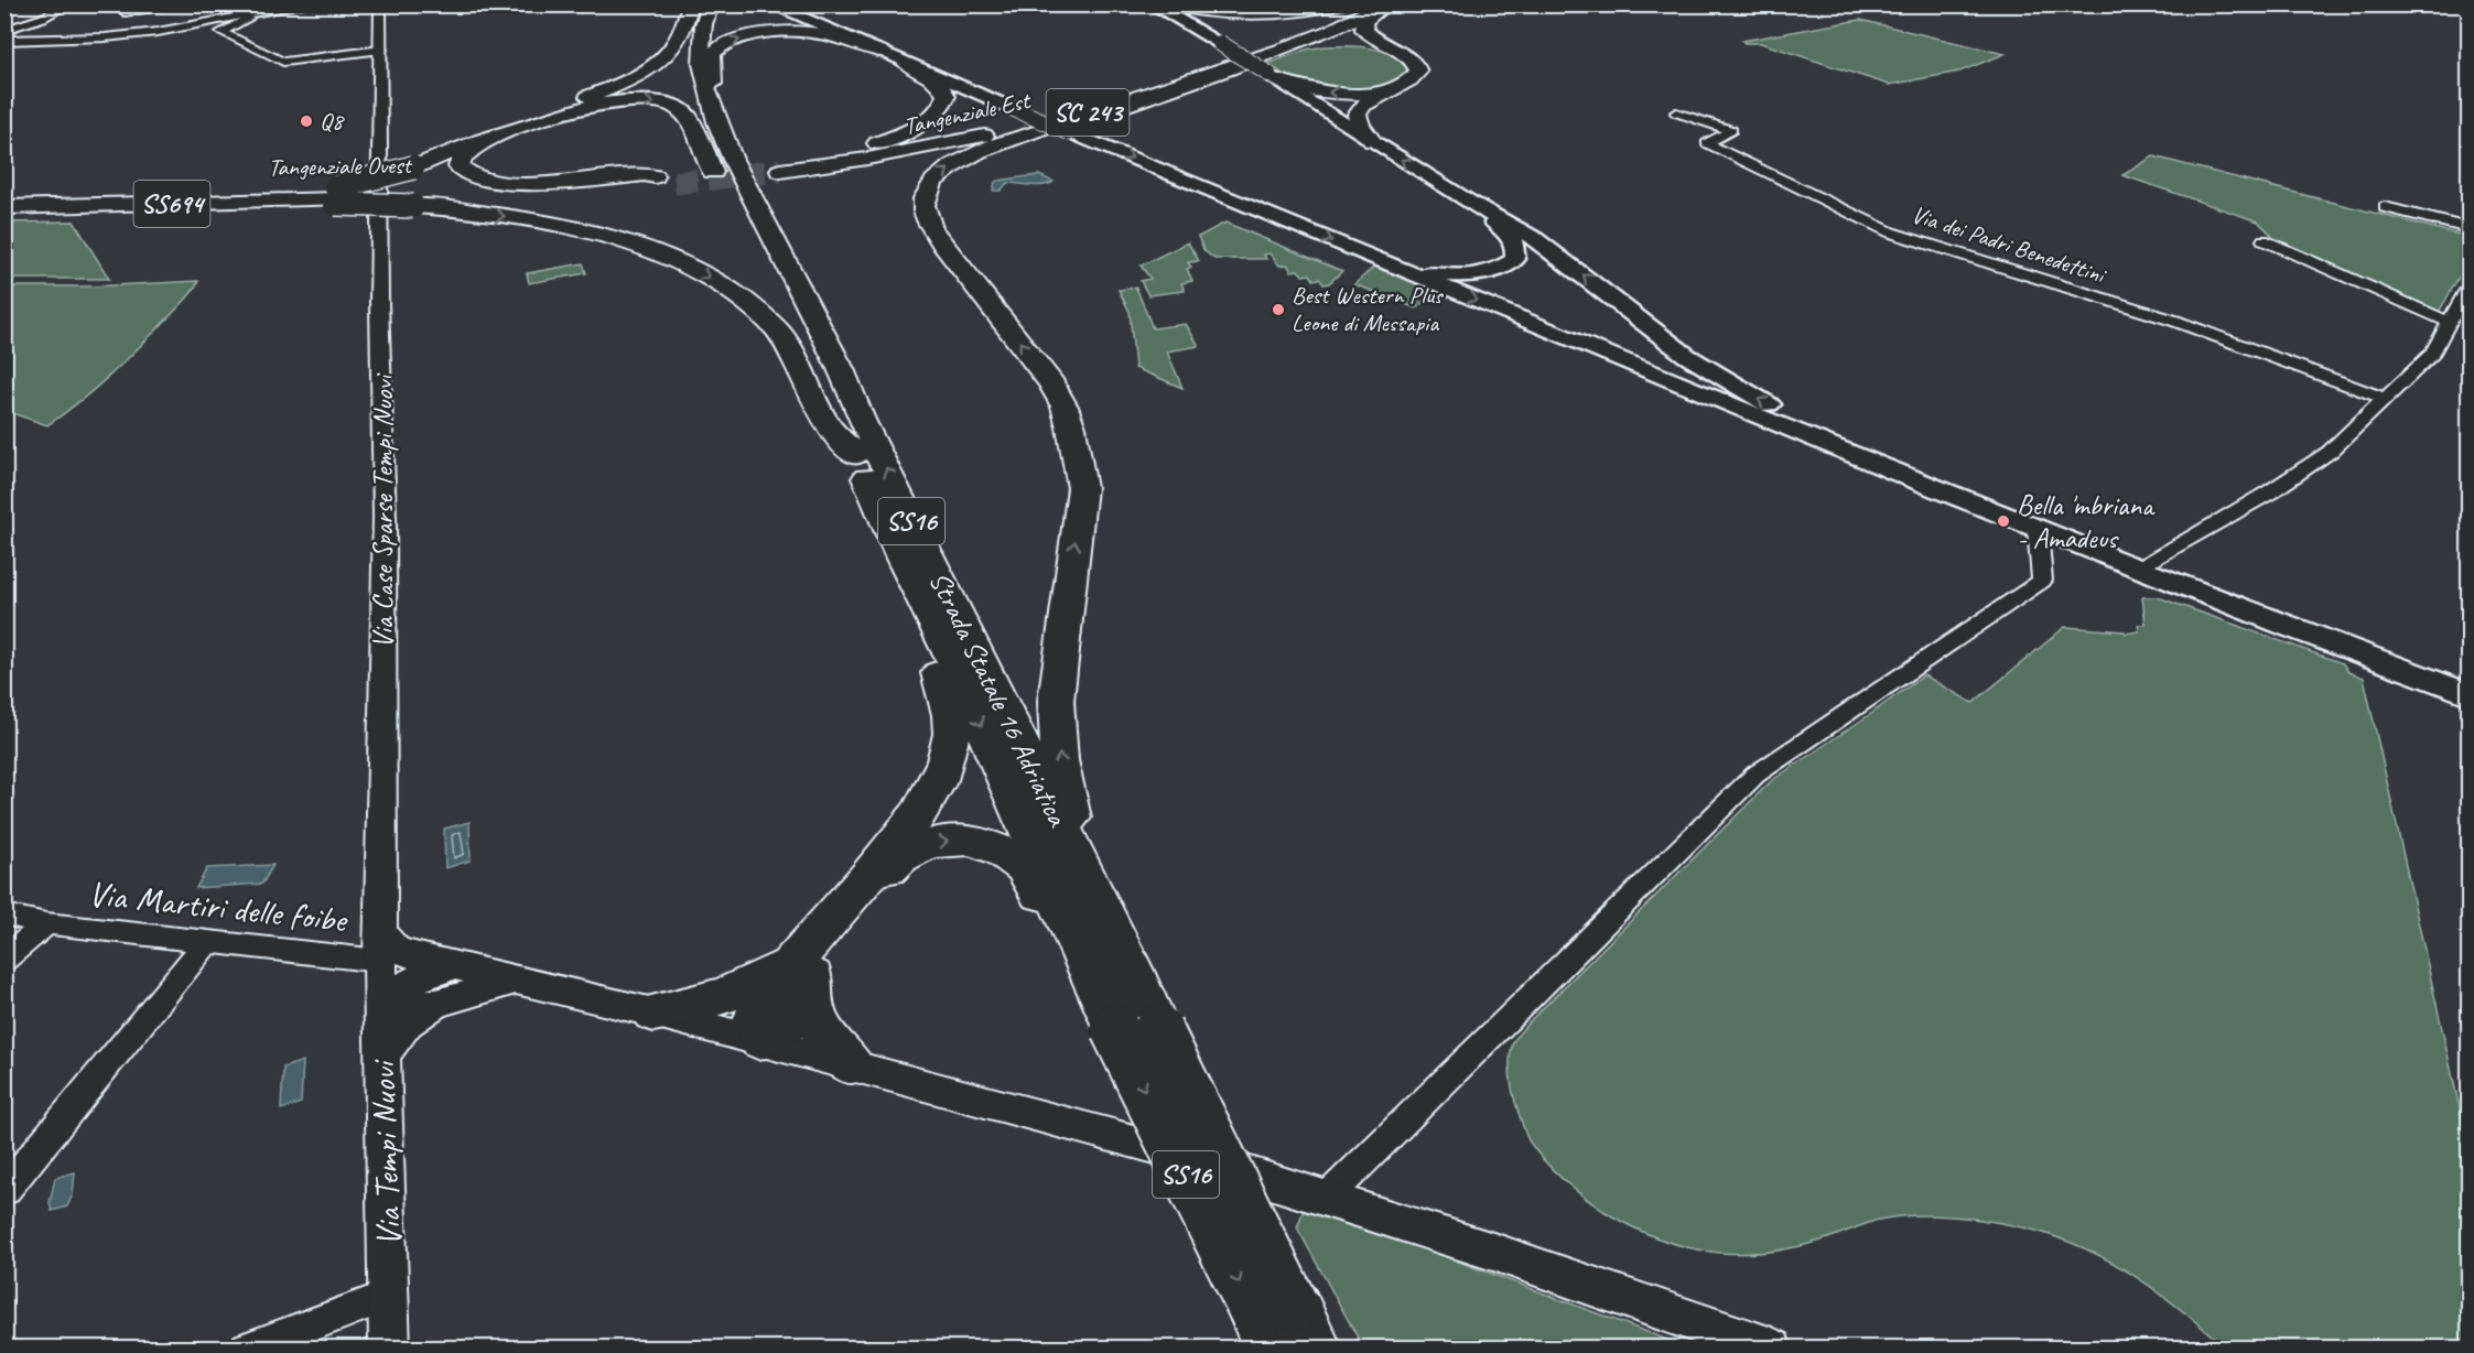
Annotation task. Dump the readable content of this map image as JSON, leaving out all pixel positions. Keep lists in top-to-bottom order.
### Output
{
  "streets": {
    "highway": [
      "SC 243",
      "Tangenziale Est",
      "Tangenziale Ovest",
      "SS694",
      "SS16",
      "Strada Statale 16 Adriatica"
    ],
    "street": [
      "Via dei Padri Benedettini",
      "Via Case Sparse Tempi Nuovi",
      "Via Martiri delle foibe",
      "Via Tempi Nuovi"
    ]
  },
  "crossings": [
    ["Tangenziale Ovest", "SS694"],
    ["Tangenziale Ovest", "Strada Statale 16 Adriatica"],
    ["Via Case Sparse Tempi Nuovi", "Via Martiri delle foibe"],
    ["Via Case Sparse Tempi Nuovi", "Via Tempi Nuovi"],
    ["Via Martiri delle foibe", "Via Tempi Nuovi"]
  ],
  "places": ["Q8", "Best Western Plus Leone di Messapia", "Bella 'mbriana - Amadeus"]
}
